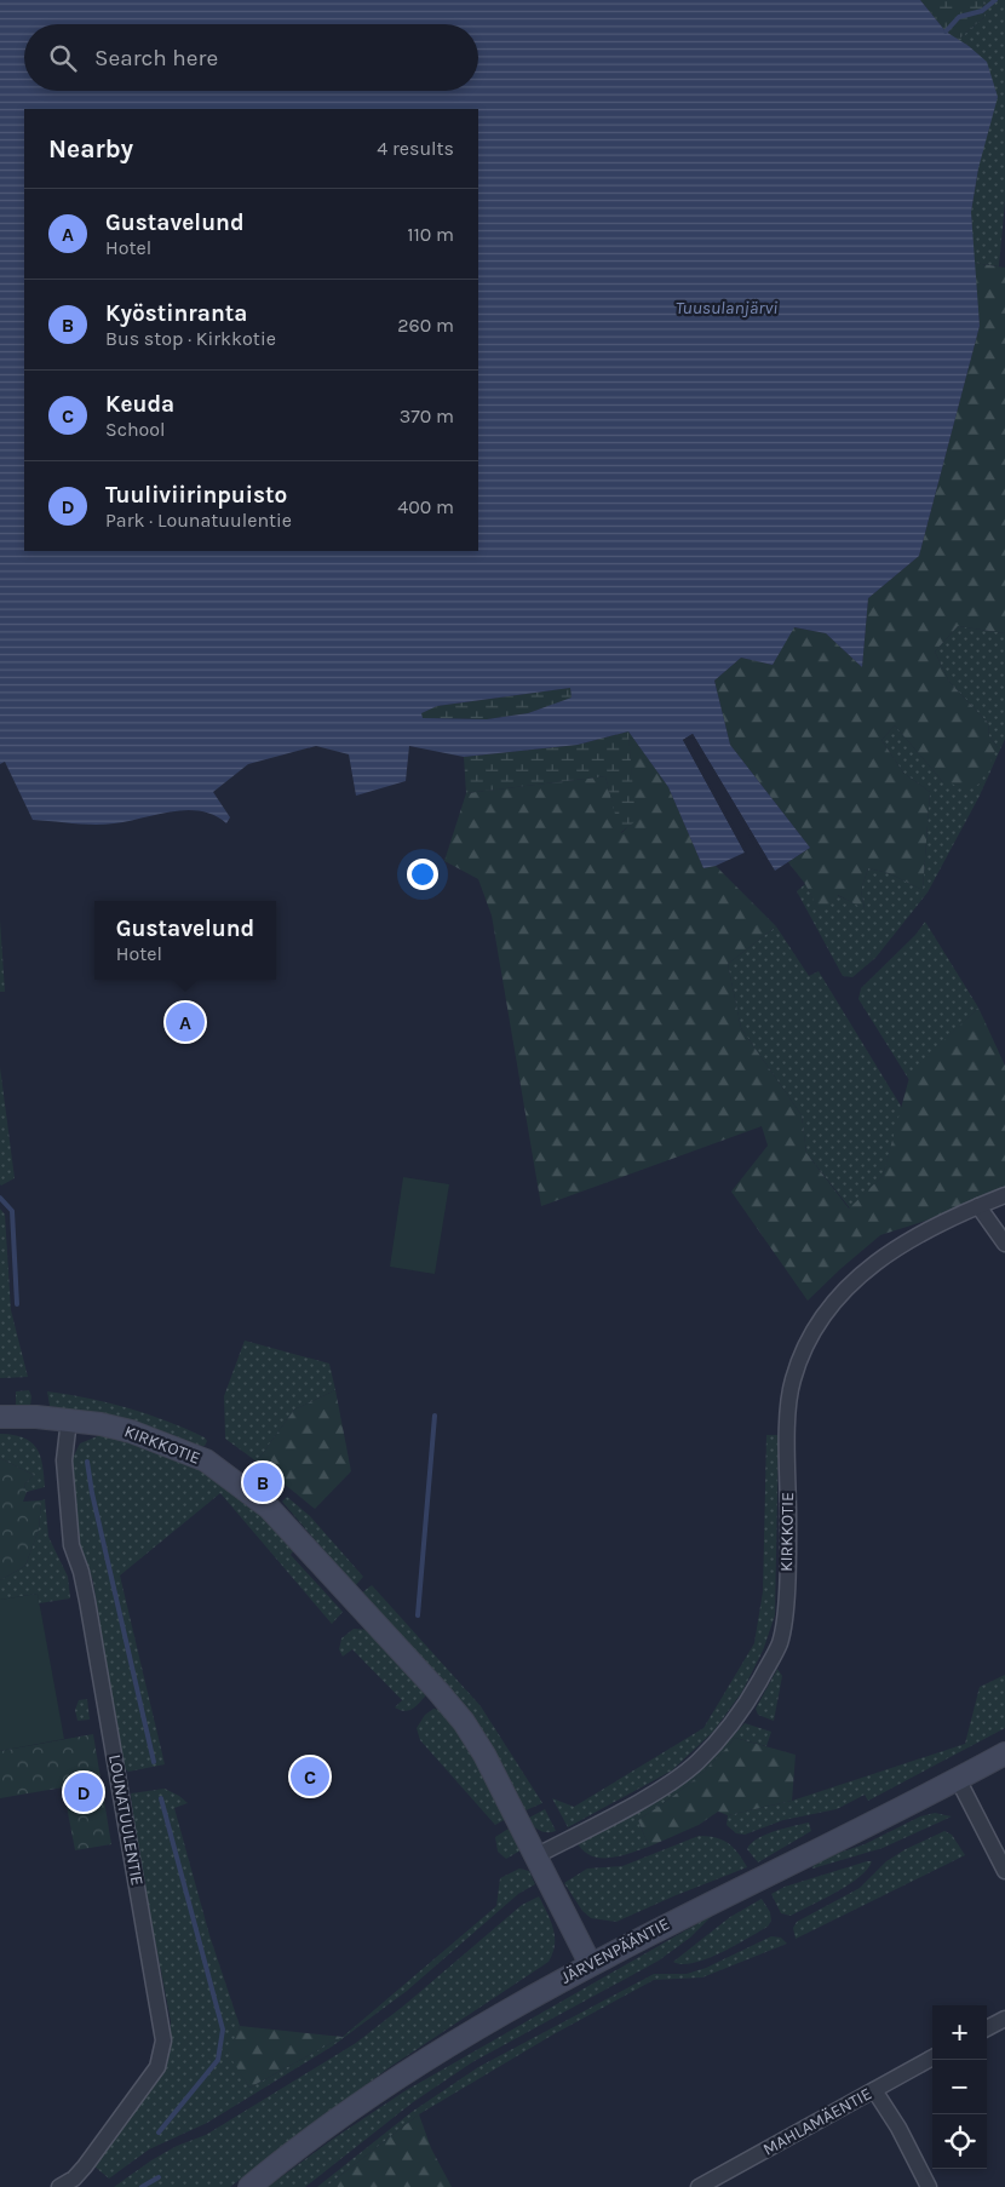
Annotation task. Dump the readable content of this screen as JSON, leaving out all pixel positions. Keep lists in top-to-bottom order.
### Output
{
  "streets": {
    "main road": ["KIRKKOTIE", "JÄRVENPÄÄNTIE"],
    "street": ["LOUNATUULENTIE", "MAHLAMÄENTIE"]
  },
  "crossings": [
    ["KIRKKOTIE", "LOUNATUULENTIE"],
    ["KIRKKOTIE", "JÄRVENPÄÄNTIE"]
  ],
  "water": ["Tuusulanjärvi"],
  "page": {
    "search": "Search here",
    "heading": ["Nearby", "4 results"],
    "list": [
      {
        "mark": "A",
        "name": "Gustavelund",
        "note": "Hotel",
        "value": "110 m"
      },
      {
        "mark": "B",
        "name": "Kyöstinranta",
        "note": "Bus stop · Kirkkotie",
        "value": "260 m"
      },
      {
        "mark": "C",
        "name": "Keuda",
        "note": "School",
        "value": "370 m"
      },
      {
        "mark": "D",
        "name": "Tuuliviirinpuisto",
        "note": "Park · Lounatuulentie",
        "value": "400 m"
      }
    ],
    "popup": ["Gustavelund", "Hotel"],
    "pins": [
      "A",
      "B",
      "C",
      "D"
    ],
    "map_buttons": ["+", "−"]
  }
}
